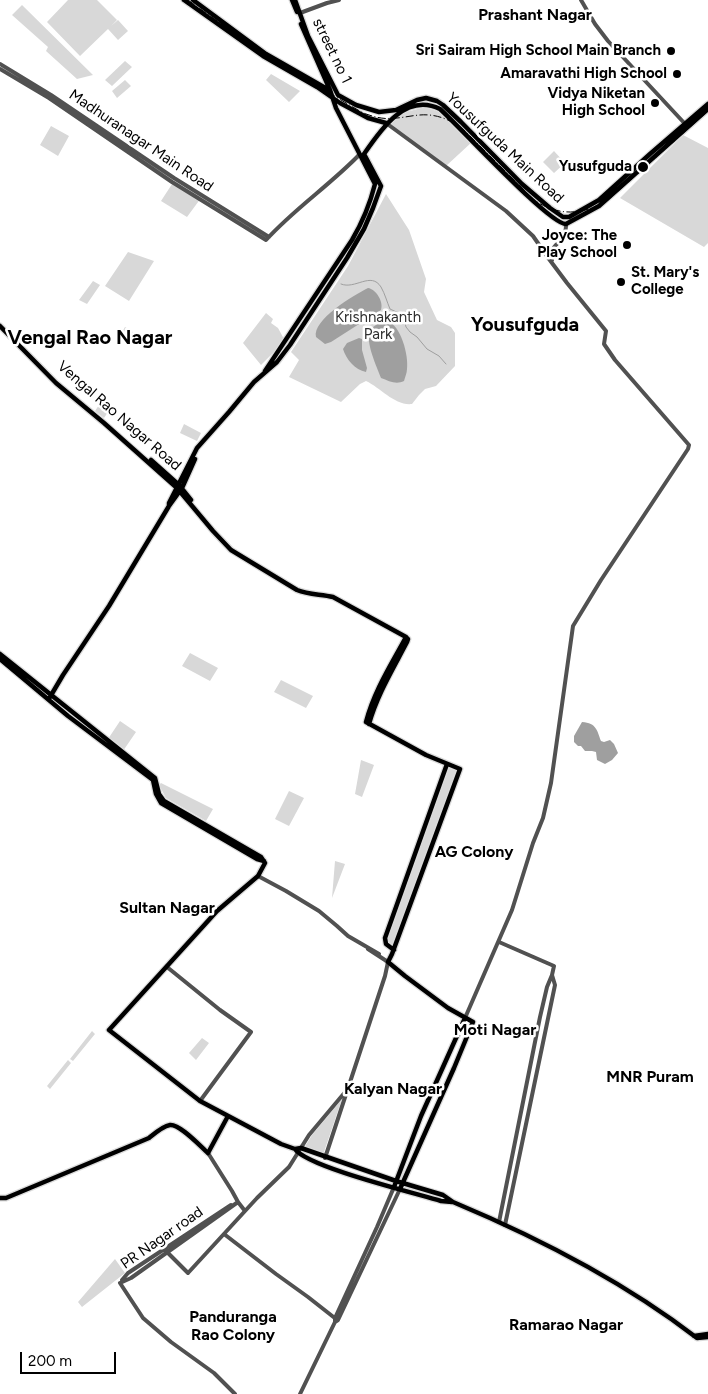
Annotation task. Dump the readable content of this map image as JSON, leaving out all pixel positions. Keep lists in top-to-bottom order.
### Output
{
  "streets": {
    "main road": ["street no 1", "Yousufguda Main Road", "Vengal Rao Nagar Road"],
    "street": ["Madhuranagar Main Road", "PR Nagar road"]
  },
  "crossings": [
    ["street no 1", "Yousufguda Main Road"]
  ],
  "districts": [
    "Prashant Nagar",
    "Yousufguda",
    "Vengal Rao Nagar",
    "AG Colony",
    "Sultan Nagar",
    "Moti Nagar",
    "MNR Puram",
    "Kalyan Nagar",
    "Panduranga Rao Colony",
    "Ramarao Nagar"
  ],
  "parks": ["Krishnakanth Park"],
  "places": [
    "Sri Sairam High School Main Branch",
    "Amaravathi High School",
    "Vidya Niketan High School",
    "Yusufguda",
    "Joyce: The Play School",
    "St. Mary's College"
  ],
  "scale_bar": "200 m"
}
